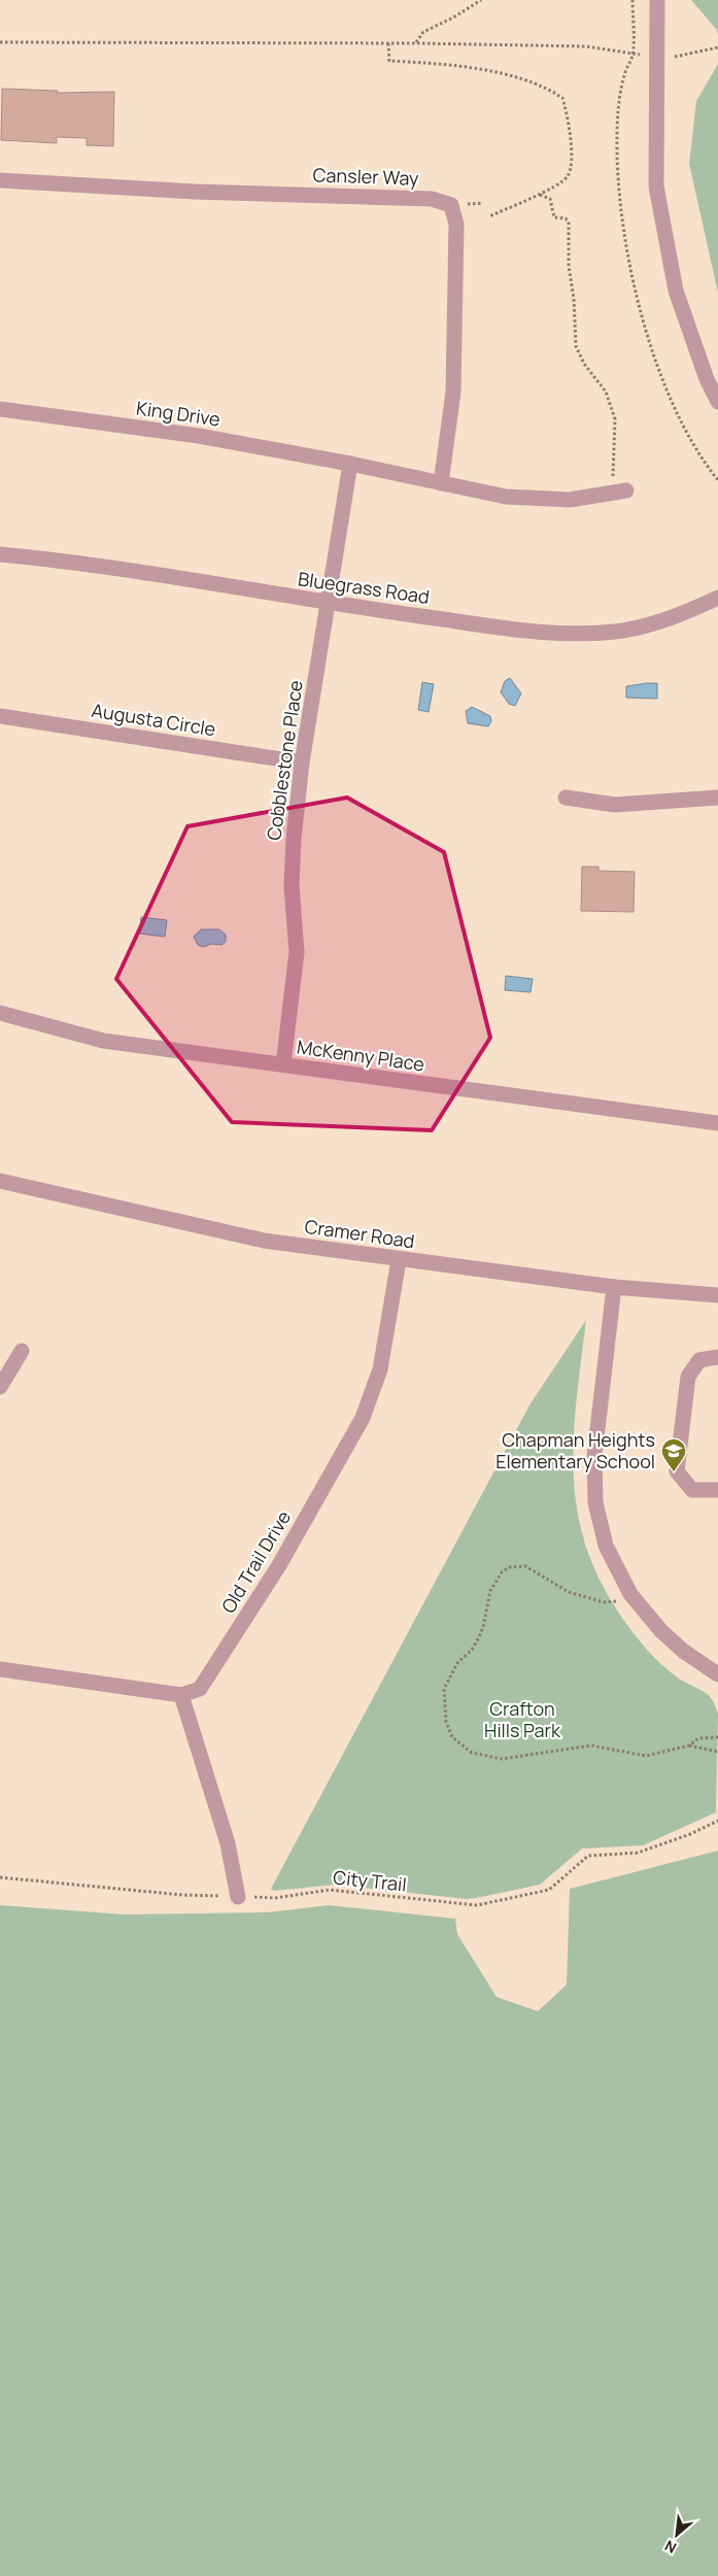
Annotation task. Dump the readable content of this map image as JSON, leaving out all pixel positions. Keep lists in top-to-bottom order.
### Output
{
  "streets": {
    "street": [
      "Cansler Way",
      "King Drive",
      "Bluegrass Road",
      "Augusta Circle",
      "Cobblestone Place",
      "McKenny Place",
      "Cramer Road",
      "Old Trail Drive"
    ],
    "path": ["City Trail"]
  },
  "crossings": [
    ["Cansler Way", "King Drive"],
    ["King Drive", "Cobblestone Place"],
    ["Bluegrass Road", "Cobblestone Place"],
    ["Augusta Circle", "Cobblestone Place"],
    ["Cobblestone Place", "McKenny Place"],
    ["Cramer Road", "Old Trail Drive"]
  ],
  "parks": ["Crafton Hills Park"],
  "places": {
    "school or university": ["Chapman Heights Elementary School"]
  },
  "north": "bottom left"
}
